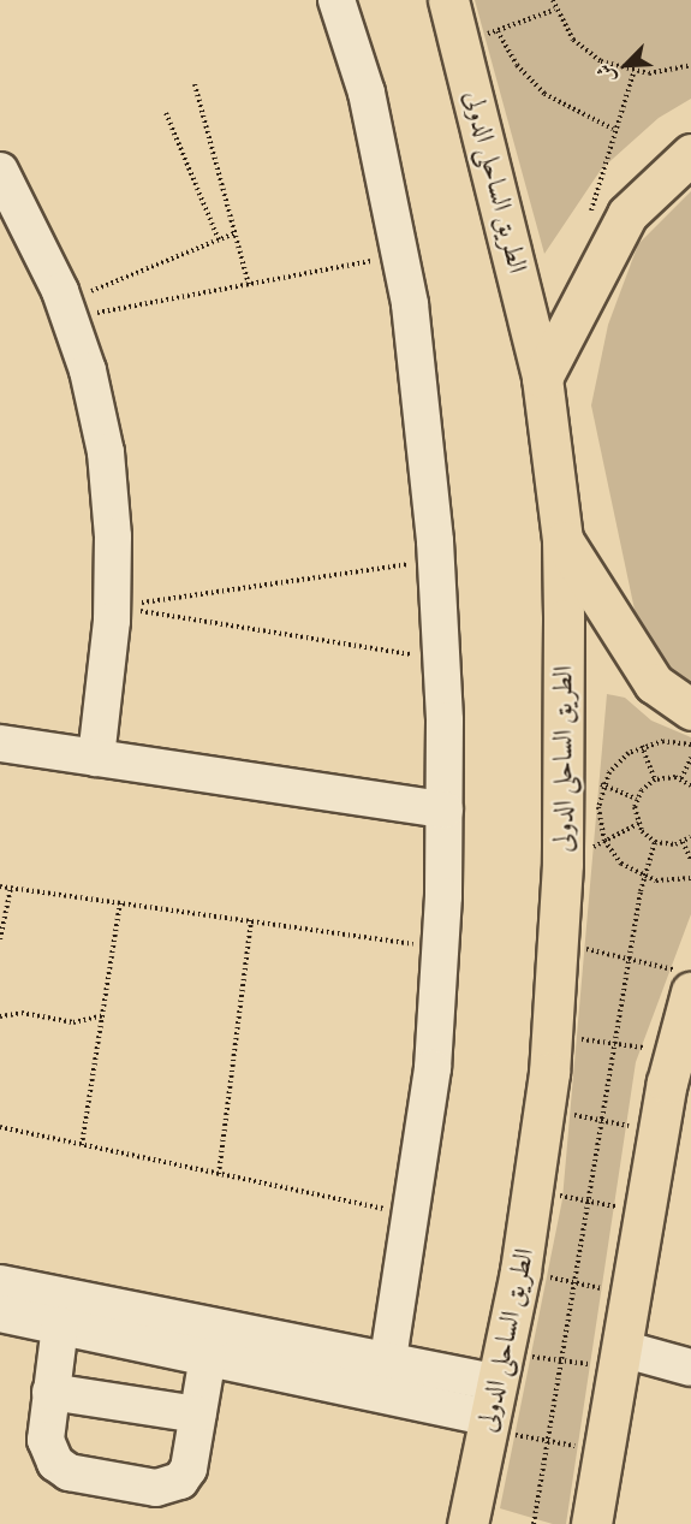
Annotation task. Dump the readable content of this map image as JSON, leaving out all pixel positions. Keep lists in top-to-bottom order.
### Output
{
  "streets": {
    "highway": ["الطريق الساحلى الدولى"]
  },
  "north": "bottom left"
}
